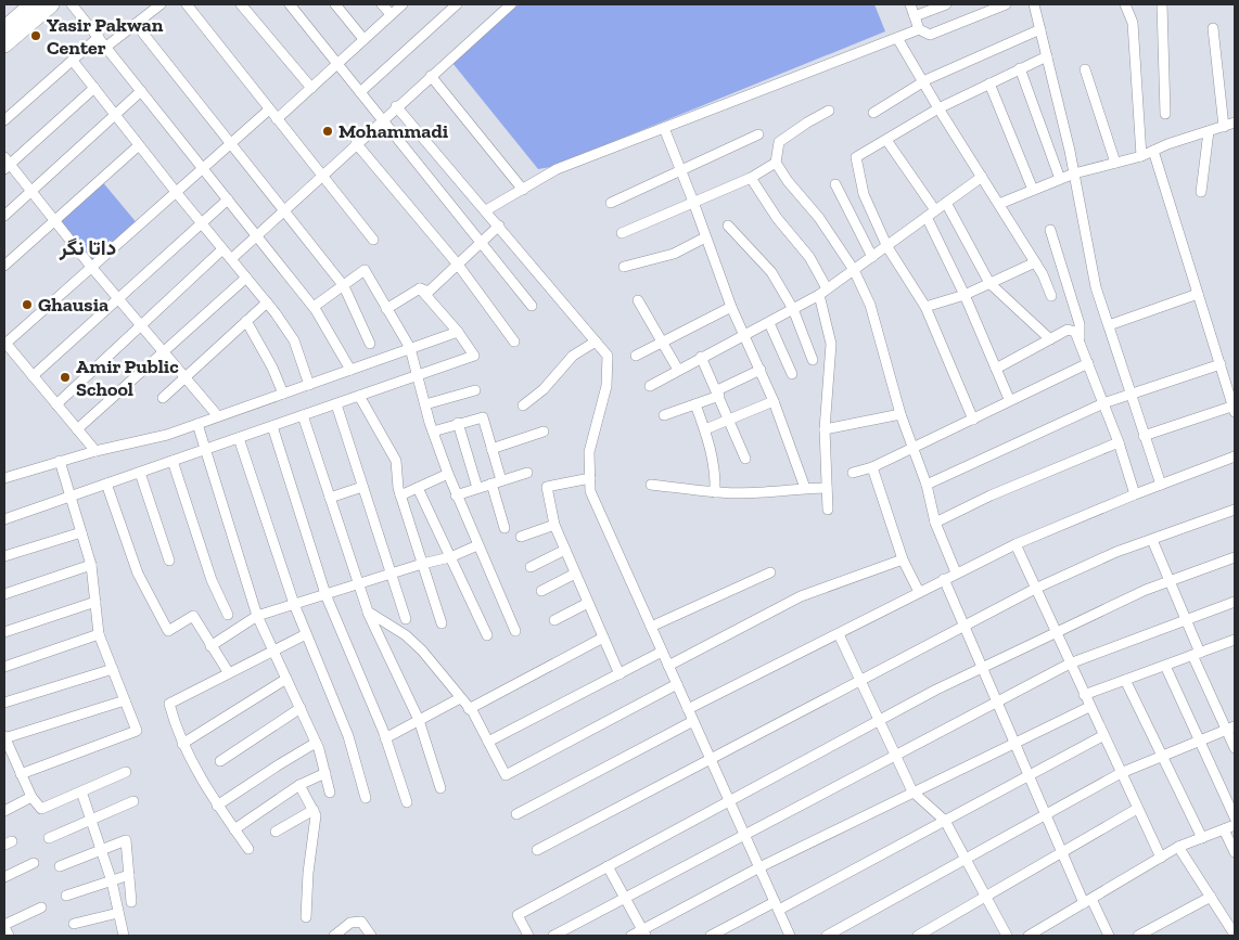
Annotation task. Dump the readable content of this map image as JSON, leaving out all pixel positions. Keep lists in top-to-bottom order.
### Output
{
  "districts": ["داتا نگر"],
  "places": [
    "Yasir Pakwan Center",
    "Mohammadi",
    "Ghausia",
    "Amir Public School"
  ]
}
